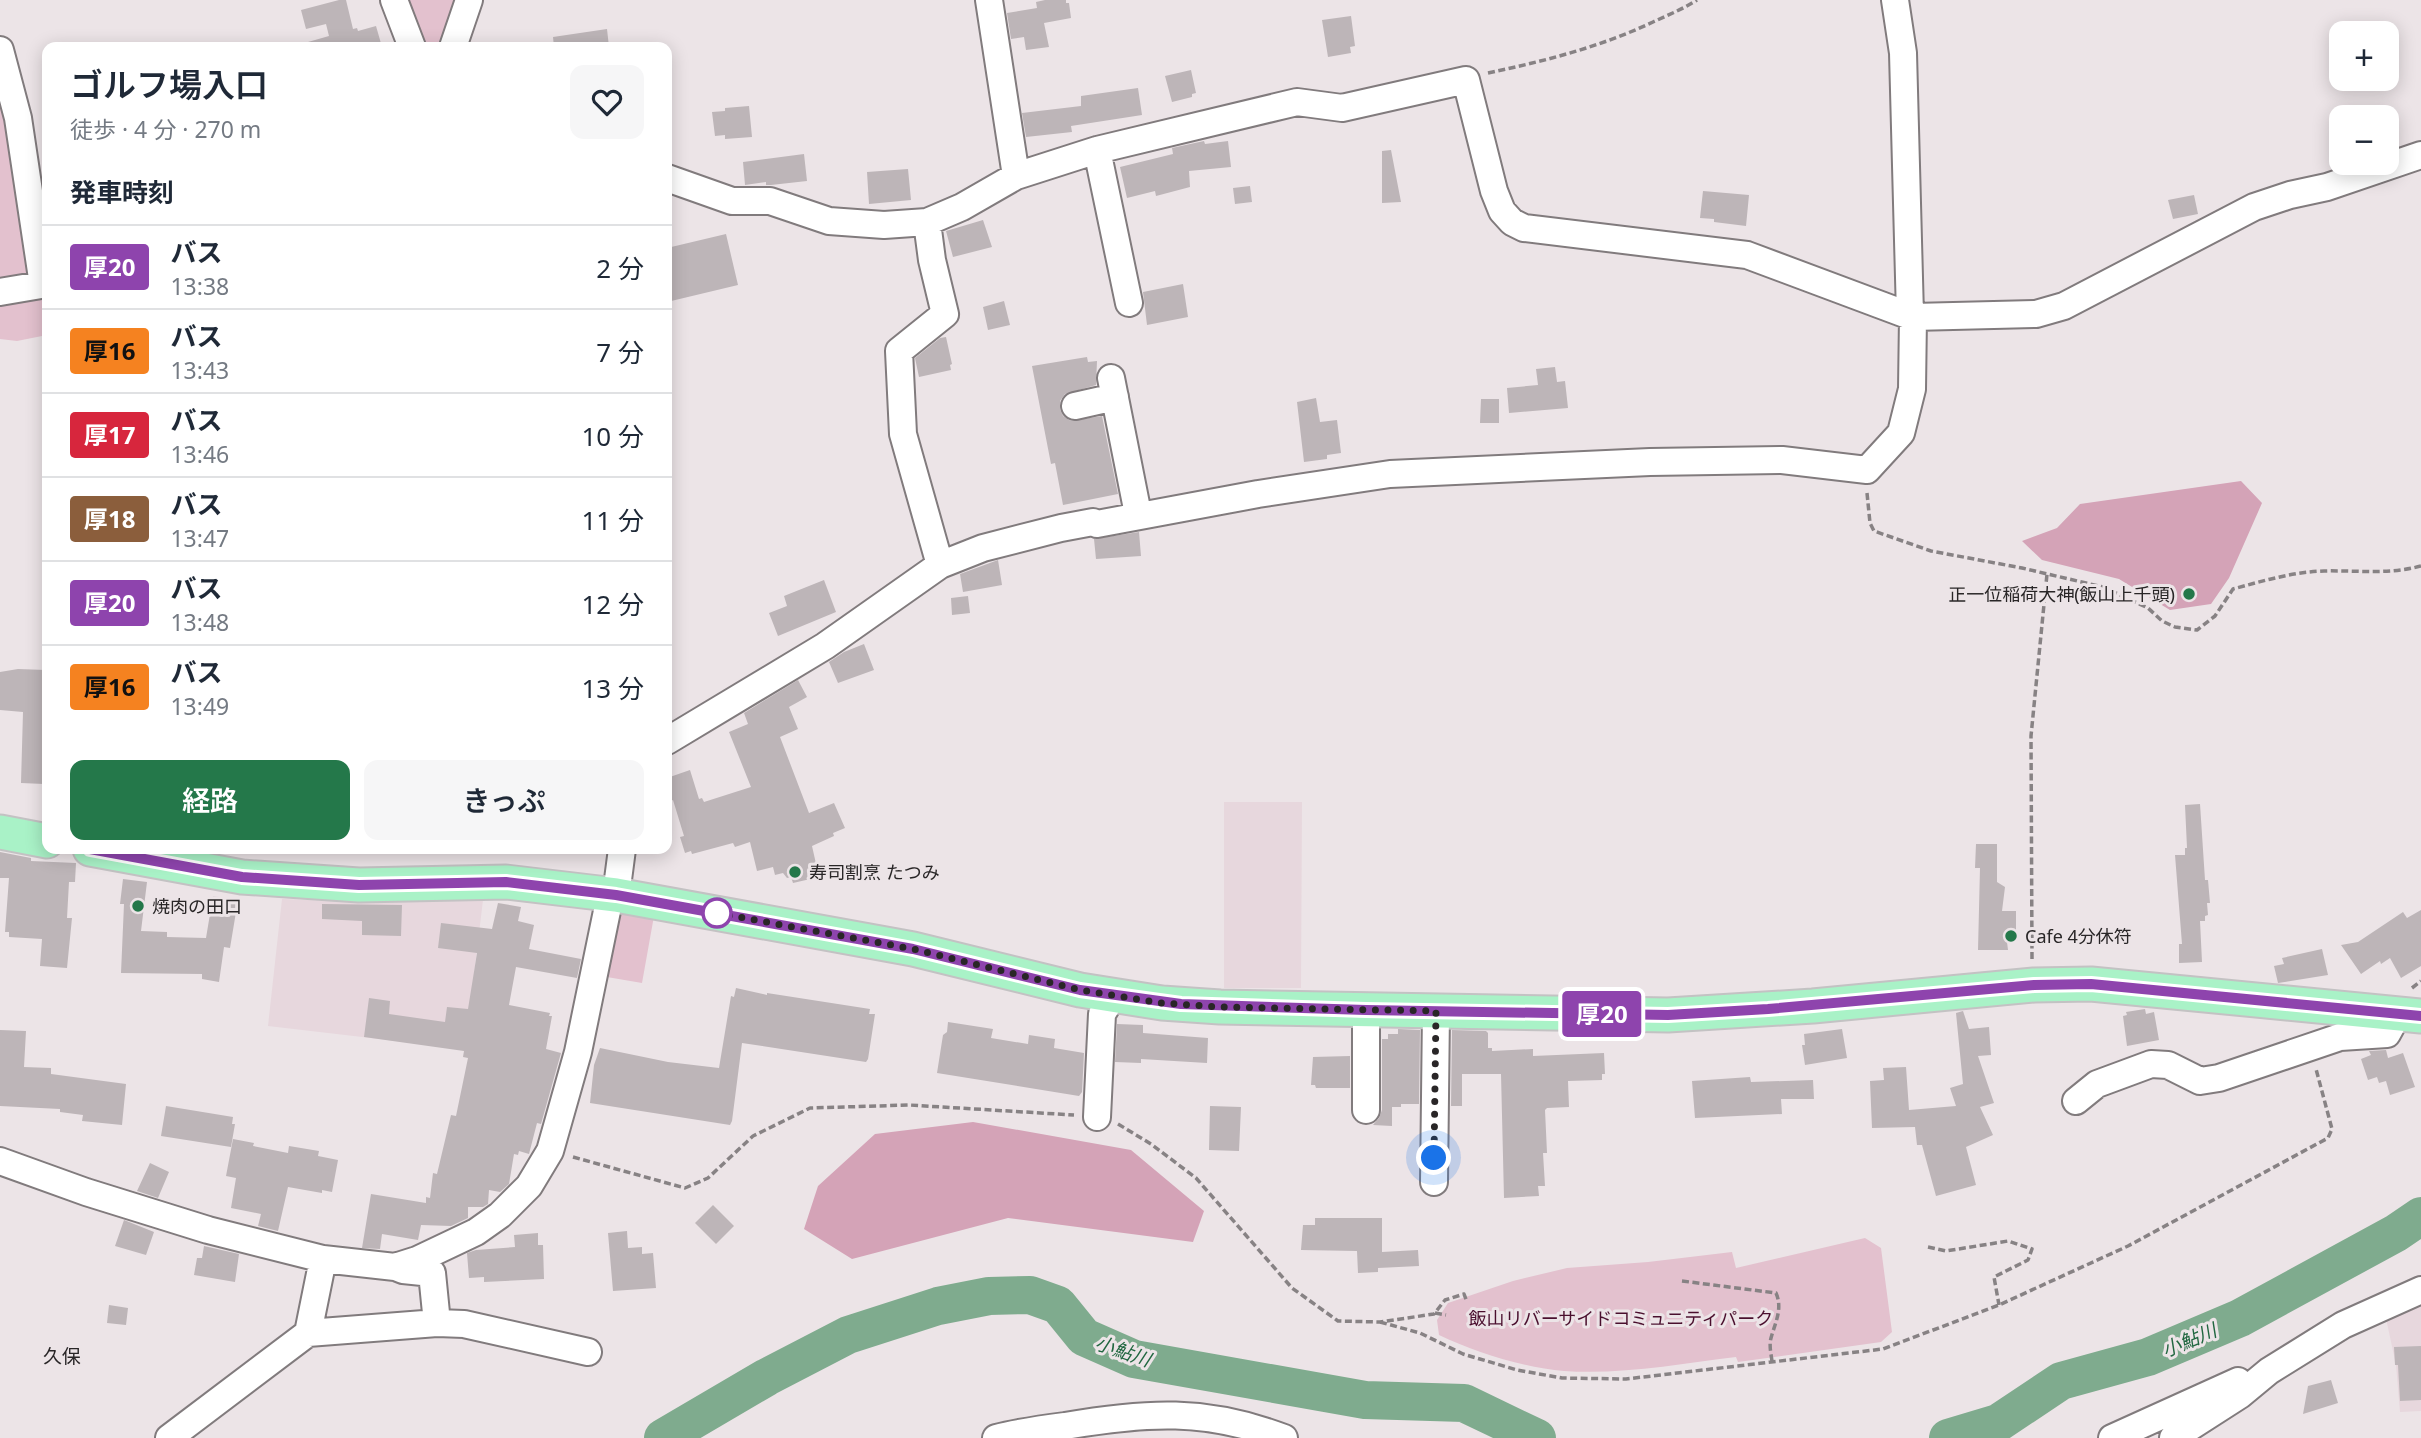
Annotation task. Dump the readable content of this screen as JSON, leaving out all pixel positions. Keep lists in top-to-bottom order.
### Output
{
  "districts": ["久保"],
  "water": ["小鮎川"],
  "parks": ["飯山リバーサイドコミュニティパーク"],
  "places": [
    "正一位稲荷大神(飯山上千頭)",
    "寿司割烹 たつみ",
    "焼肉の田口",
    "Cafe 4分休符"
  ],
  "lines": ["bus line 厚20"],
  "page": {
    "on_map": "厚20",
    "map_buttons": ["+", "−"],
    "heading": [
      ["ゴルフ場入口", "徒歩 · 4 分 · 270 m"],
      "発車時刻"
    ],
    "list": [
      {
        "mark": "厚20",
        "name": "バス",
        "note": "13:38",
        "value": "2 分"
      },
      {
        "mark": "厚16",
        "name": "バス",
        "note": "13:43",
        "value": "7 分"
      },
      {
        "mark": "厚17",
        "name": "バス",
        "note": "13:46",
        "value": "10 分"
      },
      {
        "mark": "厚18",
        "name": "バス",
        "note": "13:47",
        "value": "11 分"
      },
      {
        "mark": "厚20",
        "name": "バス",
        "note": "13:48",
        "value": "12 分"
      },
      {
        "mark": "厚16",
        "name": "バス",
        "note": "13:49",
        "value": "13 分"
      }
    ],
    "buttons": ["経路", "きっぷ"]
  }
}
